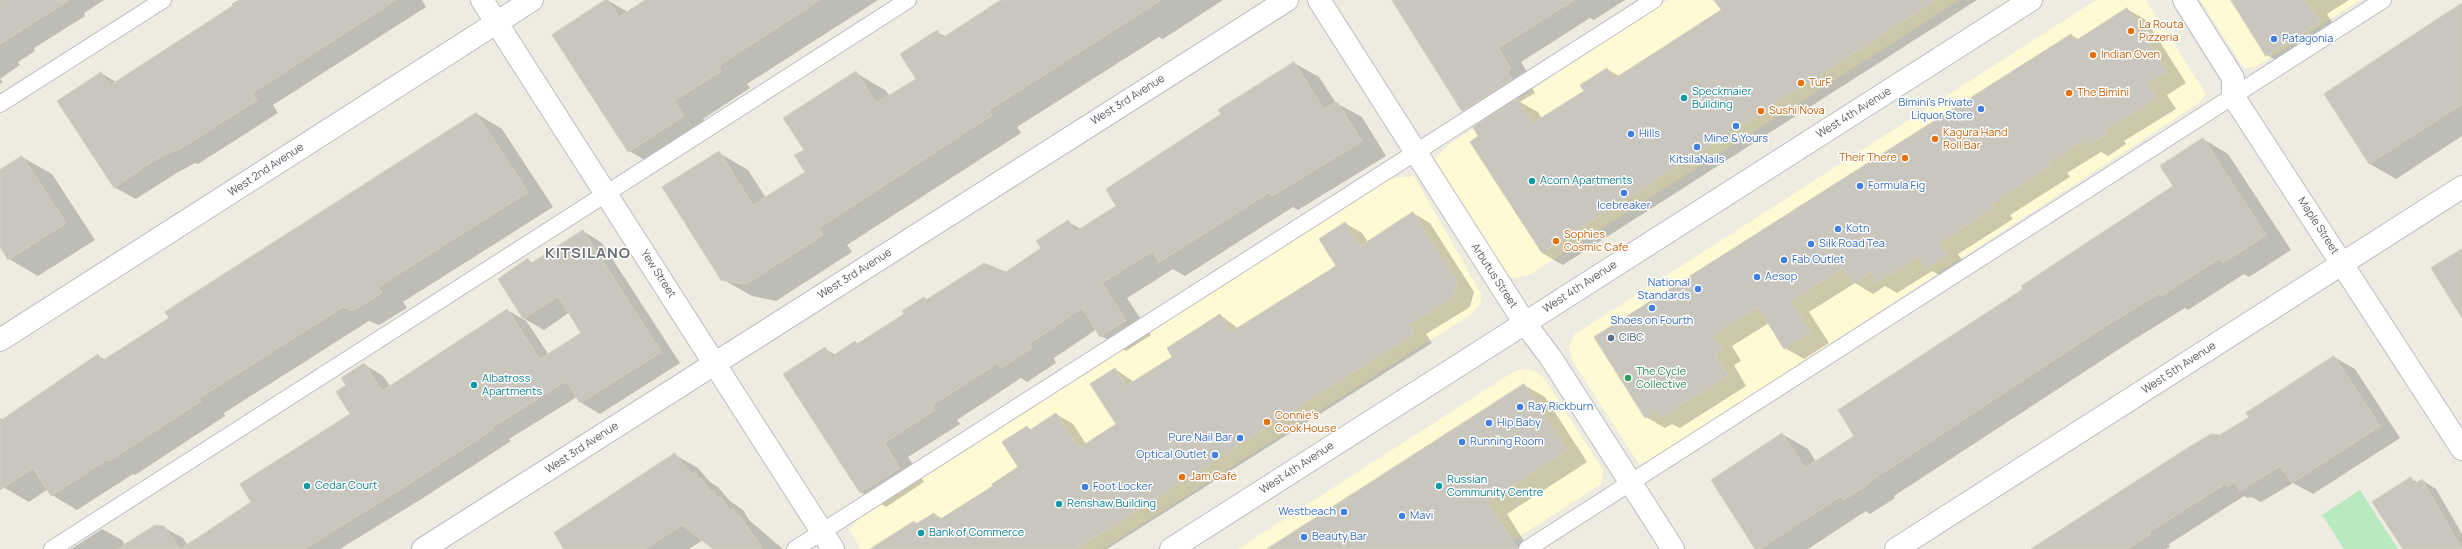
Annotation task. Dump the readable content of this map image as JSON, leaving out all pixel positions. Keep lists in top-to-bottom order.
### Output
{
  "streets": {
    "street": [
      "West 3rd Avenue",
      "West 4th Avenue",
      "West 2nd Avenue",
      "Maple Street",
      "Yew Street",
      "Arbutus Street",
      "West 5th Avenue"
    ]
  },
  "crossings": [
    ["West 3rd Avenue", "Yew Street"],
    ["West 4th Avenue", "Arbutus Street"],
    ["West 2nd Avenue", "Yew Street"],
    ["Maple Street", "West 5th Avenue"]
  ],
  "districts": ["KITSILANO"],
  "places": [
    "La Routa Pizzeria",
    "Patagonia",
    "Indian Oven",
    "TurF",
    "The Bimini",
    "Speckmaier Building",
    "Bimini's Private Liquor Store",
    "Sushi Nova",
    "Mine & Yours",
    "Hills",
    "Kagura Hand Roll Bar",
    "KitsilaNails",
    "Their There",
    "Acorn Apartments",
    "Formula Fig",
    "Icebreaker",
    "Kotn",
    "Sophies Cosmic Cafe",
    "Silk Road Tea",
    "Fab Outlet",
    "Aesop",
    "National Standards",
    "Shoes on Fourth",
    "CIBC",
    "The Cycle Collective",
    "Albatross Apartments",
    "Ray Rickburn",
    "Connie's Cook House",
    "Hip Baby",
    "Pure Nail Bar",
    "Running Room",
    "Optical Outlet",
    "Jam Café",
    "Cedar Court",
    "Russian Community Centre",
    "Foot Locker",
    "Renshaw Building",
    "Westbeach",
    "Mavi",
    "Bank of Commerce",
    "Beauty Bar"
  ]
}
